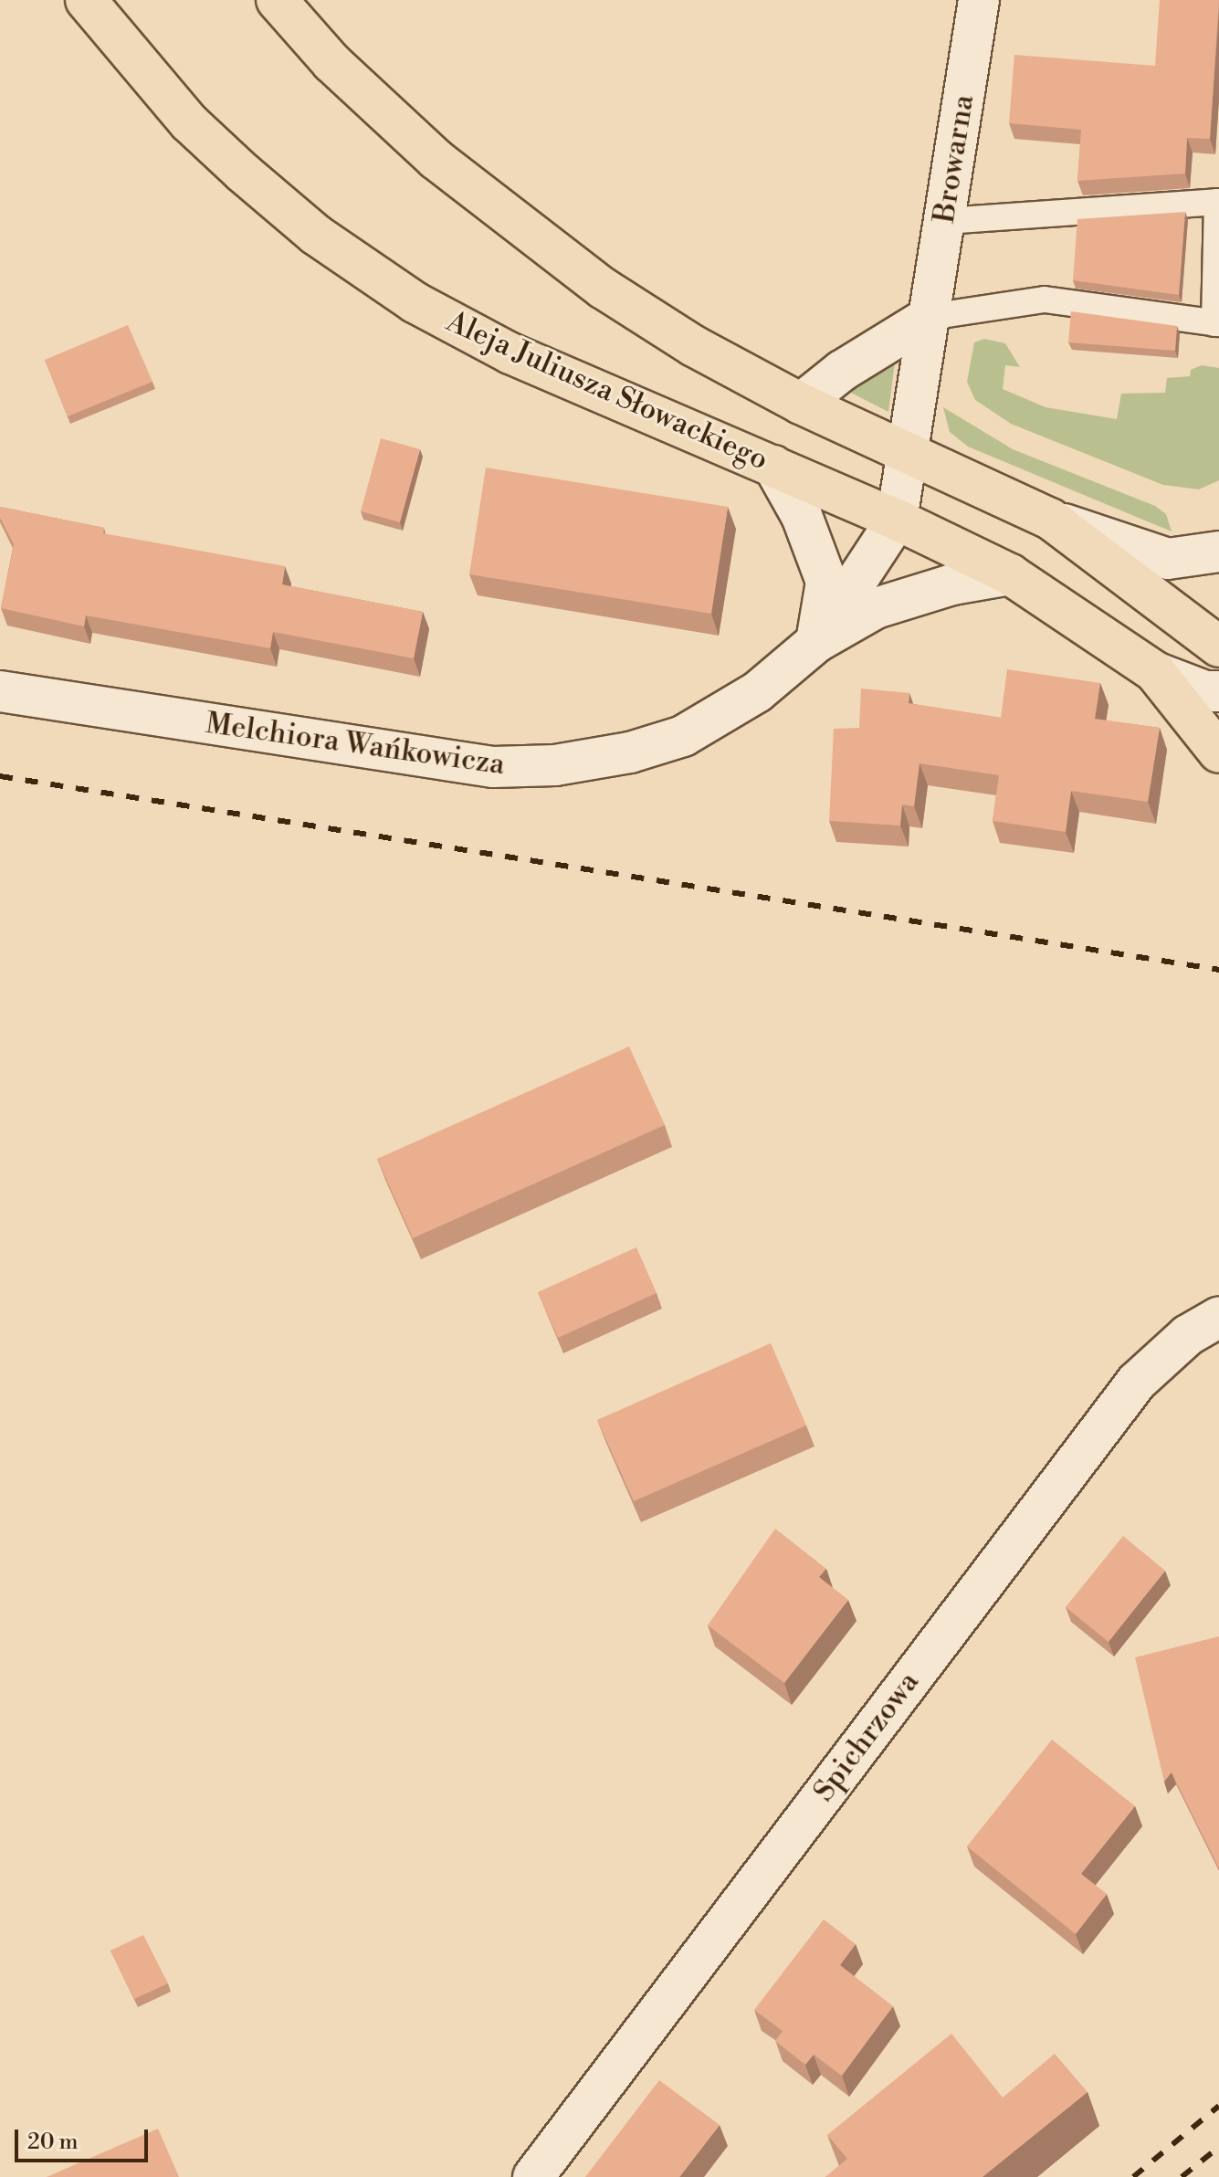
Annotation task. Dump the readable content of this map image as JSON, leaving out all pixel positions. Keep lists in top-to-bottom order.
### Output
{
  "streets": {
    "main road": ["Aleja Juliusza Słowackiego"],
    "street": ["Browarna", "Melchiora Wańkowicza", "Spichrzowa"]
  },
  "crossings": [
    ["Browarna", "Melchiora Wańkowicza"],
    ["Aleja Juliusza Słowackiego", "Melchiora Wańkowicza"]
  ],
  "scale_bar": "20 m"
}
